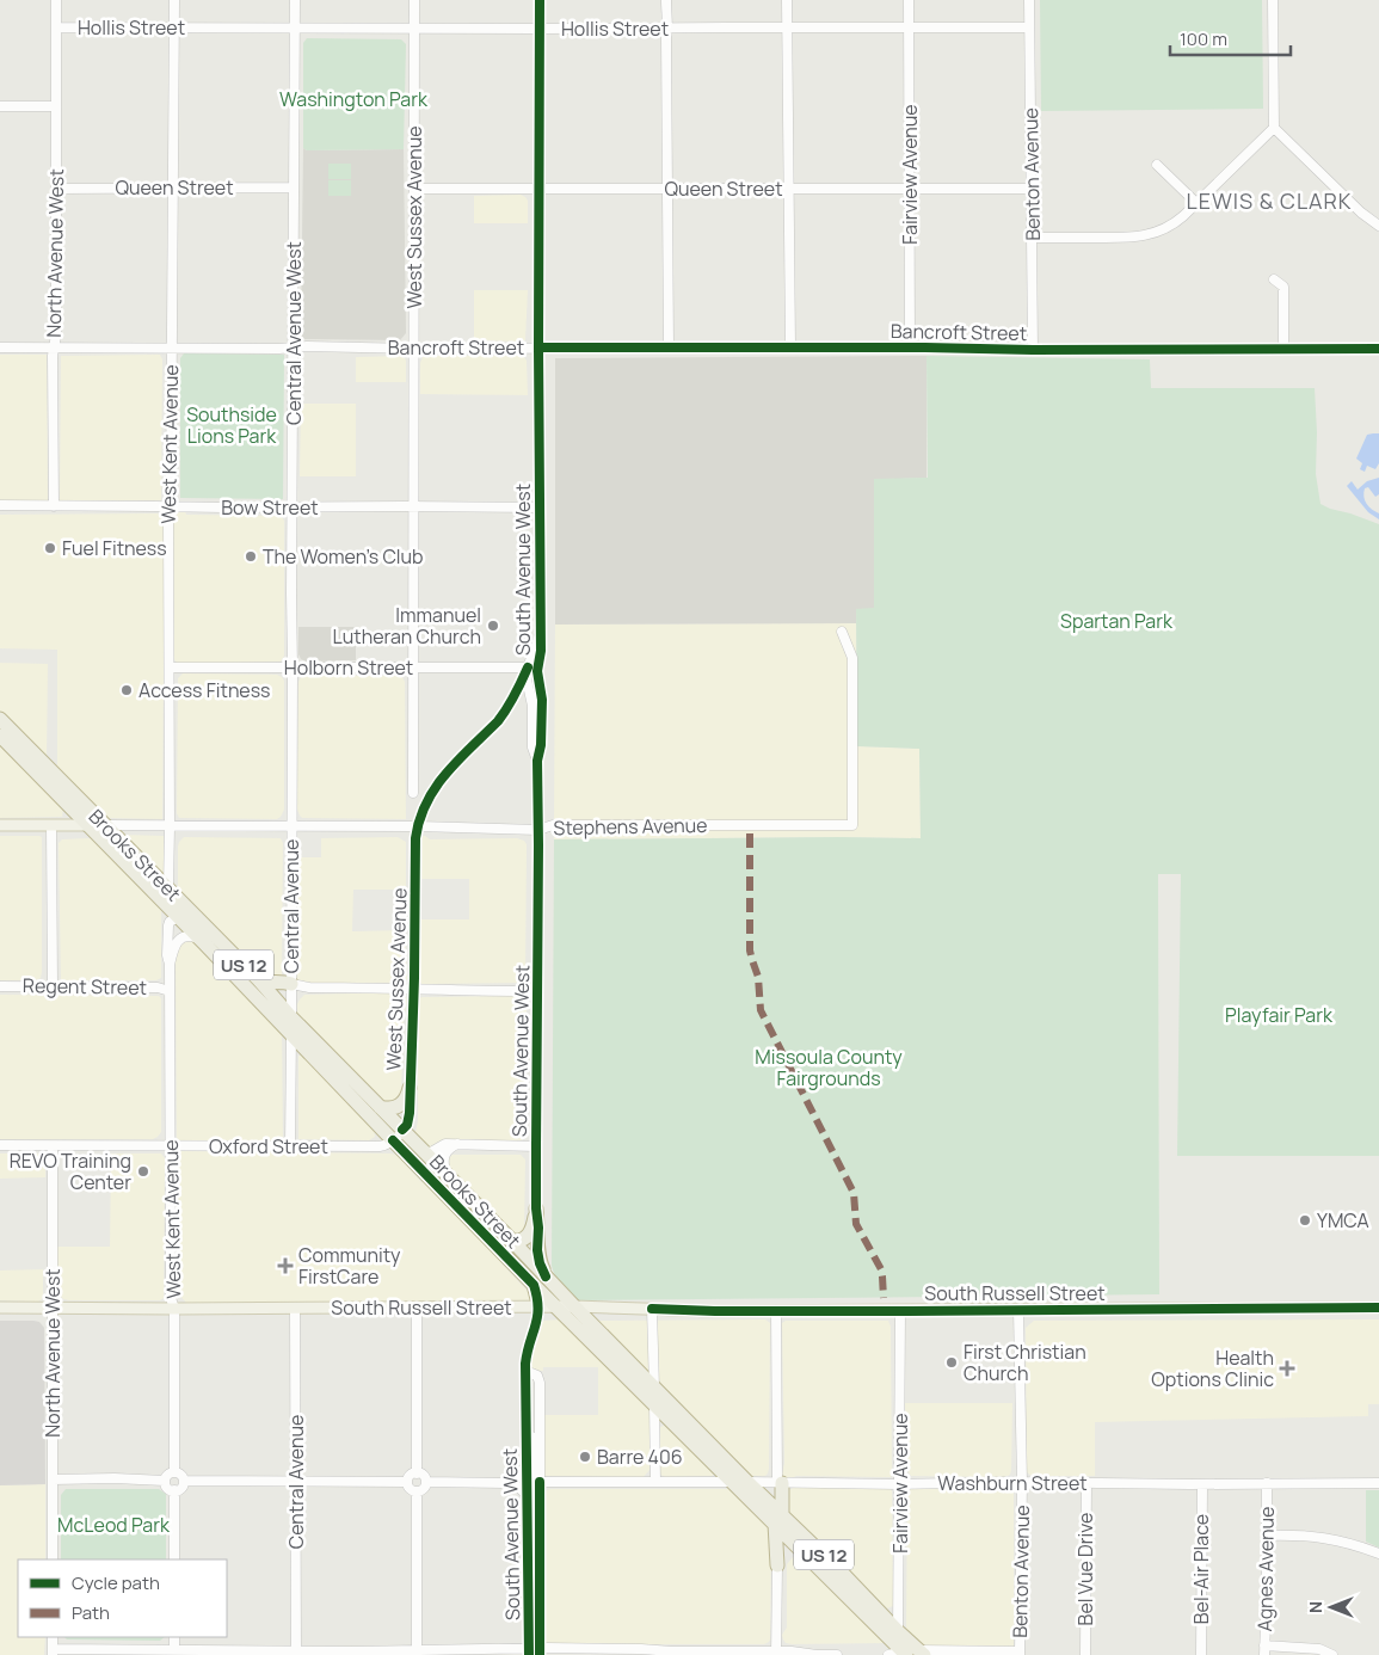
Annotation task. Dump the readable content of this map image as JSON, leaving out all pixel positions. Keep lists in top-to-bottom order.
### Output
{
  "streets": {
    "highway": ["Brooks Street", "US 12"],
    "main road": ["Stephens Avenue", "South Russell Street"],
    "street": [
      "Hollis Street",
      "Fairview Avenue",
      "Benton Avenue",
      "Queen Street",
      "West Sussex Avenue",
      "North Avenue West",
      "Bancroft Street",
      "Central Avenue West",
      "West Kent Avenue",
      "Bow Street",
      "South Avenue West",
      "Holborn Street",
      "Central Avenue",
      "Regent Street",
      "Oxford Street",
      "Washburn Street",
      "Bel Vue Drive",
      "Bel-Air Place",
      "Agnes Avenue"
    ]
  },
  "crossings": [
    ["Hollis Street", "Fairview Avenue"],
    ["Hollis Street", "Benton Avenue"],
    ["Hollis Street", "West Sussex Avenue"],
    ["Hollis Street", "North Avenue West"],
    ["Hollis Street", "Central Avenue West"],
    ["Hollis Street", "West Kent Avenue"],
    ["Hollis Street", "South Avenue West"],
    ["Fairview Avenue", "Queen Street"],
    ["Fairview Avenue", "Bancroft Street"],
    ["Fairview Avenue", "Brooks Street"],
    ["Fairview Avenue", "South Russell Street"],
    ["Fairview Avenue", "Washburn Street"],
    ["Benton Avenue", "Queen Street"],
    ["Benton Avenue", "Bancroft Street"],
    ["Benton Avenue", "South Russell Street"],
    ["Benton Avenue", "Washburn Street"],
    ["Queen Street", "West Sussex Avenue"],
    ["Queen Street", "North Avenue West"],
    ["Queen Street", "Central Avenue West"],
    ["Queen Street", "West Kent Avenue"],
    ["Queen Street", "South Avenue West"],
    ["West Sussex Avenue", "Bancroft Street"],
    ["West Sussex Avenue", "Bow Street"],
    ["West Sussex Avenue", "Holborn Street"],
    ["West Sussex Avenue", "Stephens Avenue"],
    ["West Sussex Avenue", "Brooks Street"],
    ["West Sussex Avenue", "Oxford Street"],
    ["North Avenue West", "Bancroft Street"],
    ["North Avenue West", "Bow Street"],
    ["North Avenue West", "Oxford Street"],
    ["North Avenue West", "South Russell Street"],
    ["Bancroft Street", "Central Avenue West"],
    ["Bancroft Street", "West Kent Avenue"],
    ["Bancroft Street", "South Avenue West"],
    ["Central Avenue West", "Bow Street"],
    ["Central Avenue West", "Holborn Street"],
    ["Central Avenue West", "Central Avenue"],
    ["West Kent Avenue", "Bow Street"],
    ["West Kent Avenue", "Holborn Street"],
    ["West Kent Avenue", "Stephens Avenue"],
    ["West Kent Avenue", "Brooks Street"],
    ["West Kent Avenue", "Regent Street"],
    ["West Kent Avenue", "Oxford Street"],
    ["West Kent Avenue", "South Russell Street"],
    ["Bow Street", "South Avenue West"],
    ["South Avenue West", "Holborn Street"],
    ["South Avenue West", "Stephens Avenue"],
    ["South Avenue West", "South Russell Street"],
    ["South Avenue West", "Washburn Street"],
    ["Holborn Street", "Central Avenue"],
    ["Stephens Avenue", "Brooks Street"],
    ["Stephens Avenue", "Central Avenue"],
    ["Brooks Street", "Central Avenue"],
    ["Brooks Street", "US 12"],
    ["Brooks Street", "Oxford Street"],
    ["Brooks Street", "South Russell Street"],
    ["Brooks Street", "Washburn Street"],
    ["Central Avenue", "Oxford Street"],
    ["Central Avenue", "South Russell Street"],
    ["Washburn Street", "Bel Vue Drive"],
    ["Washburn Street", "Bel-Air Place"],
    ["Washburn Street", "Agnes Avenue"]
  ],
  "districts": ["LEWIS & CLARK"],
  "parks": [
    "Washington Park",
    "Southside Lions Park",
    "Spartan Park",
    "Playfair Park",
    "Missoula County Fairgrounds",
    "McLeod Park"
  ],
  "places": {
    "other": [
      "Fuel Fitness",
      "The Women's Club",
      "Immanuel Lutheran Church",
      "Access Fitness",
      "REVO Training Center",
      "YMCA",
      "First Christian Church",
      "Barre 406"
    ],
    "health": ["Community FirstCare", "Health Options Clinic"]
  },
  "legend": ["Cycle path", "Path"],
  "scale_bar": "100 m",
  "north": "left"
}
